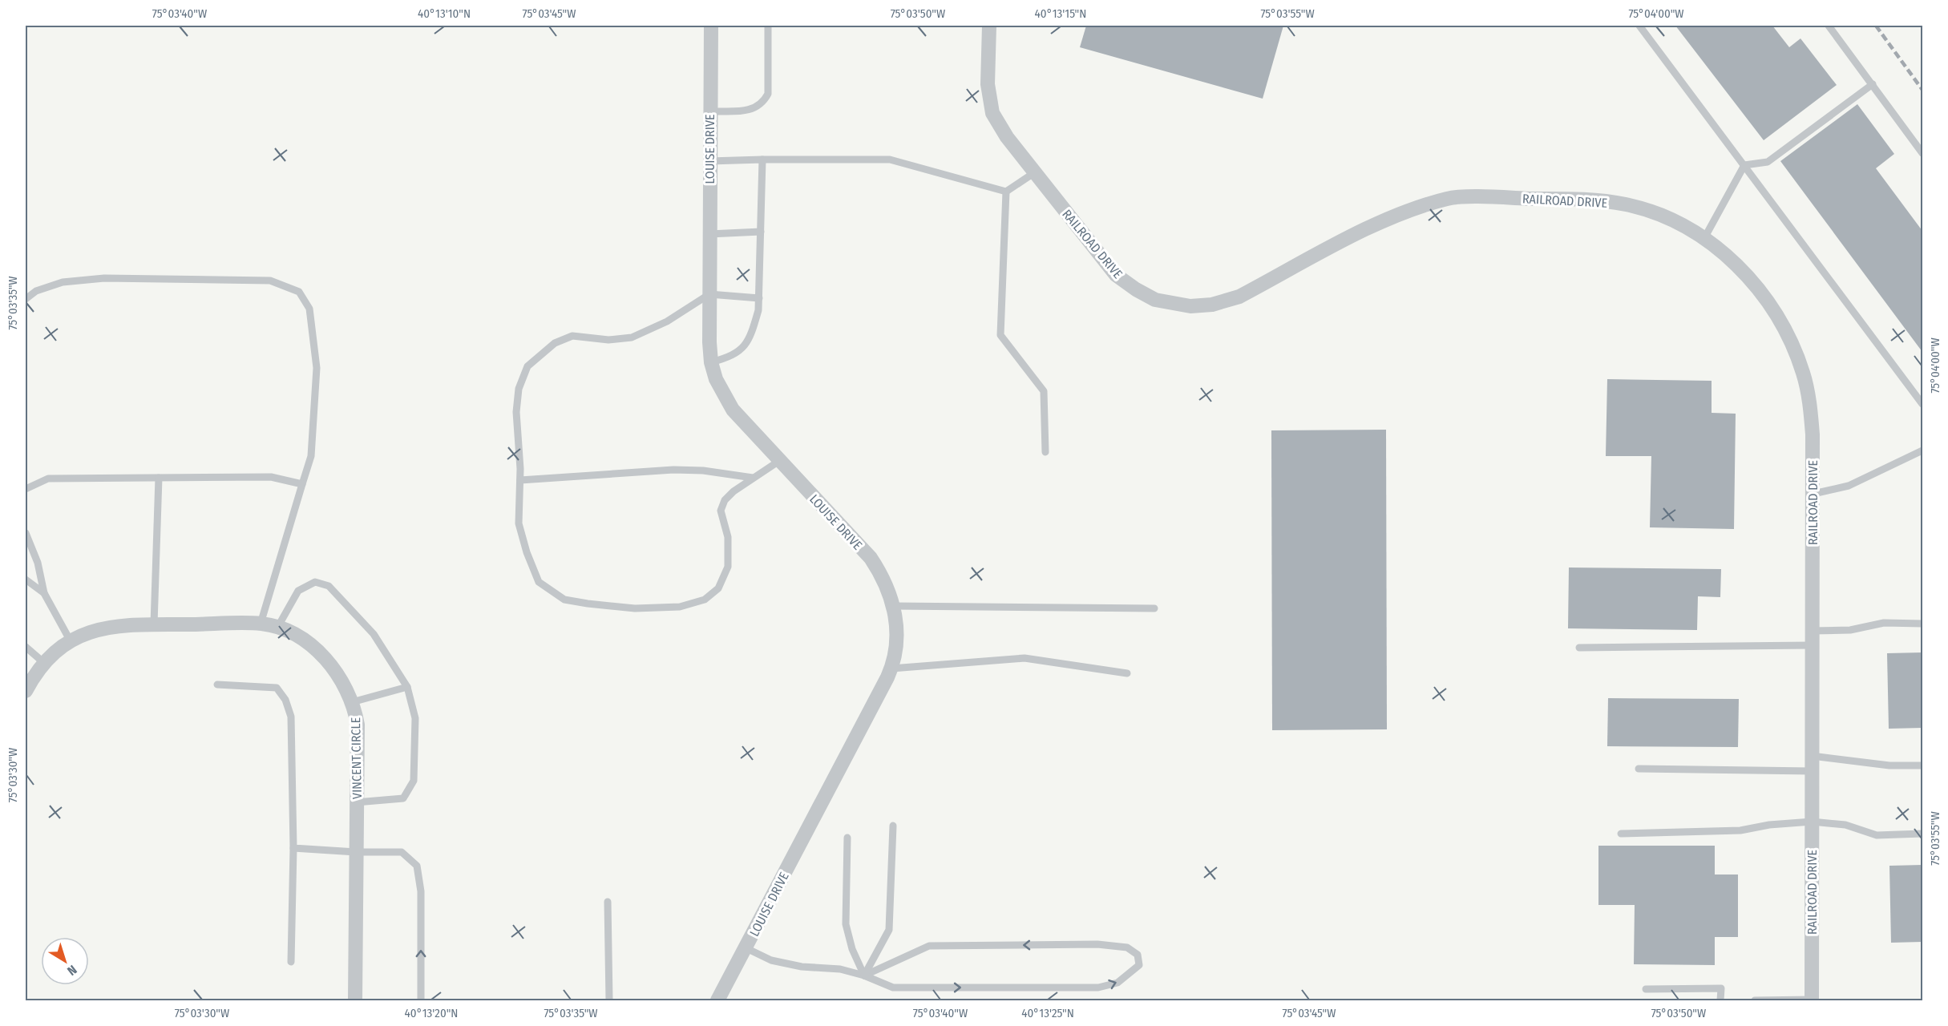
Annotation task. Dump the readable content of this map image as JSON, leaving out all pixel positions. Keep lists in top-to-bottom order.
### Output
{
  "streets": {
    "street": ["LOUISE DRIVE", "RAILROAD DRIVE", "VINCENT CIRCLE"]
  },
  "north": "bottom right",
  "coordinates": [
    "75°03'40\"W",
    "40°13'10\"N",
    "75°03'45\"W",
    "75°03'50\"W",
    "40°13'15\"N",
    "75°03'55\"W",
    "75°04'00\"W",
    "75°03'35\"W",
    "75°03'30\"W",
    "40°13'20\"N",
    "40°13'25\"N"
  ]
}
